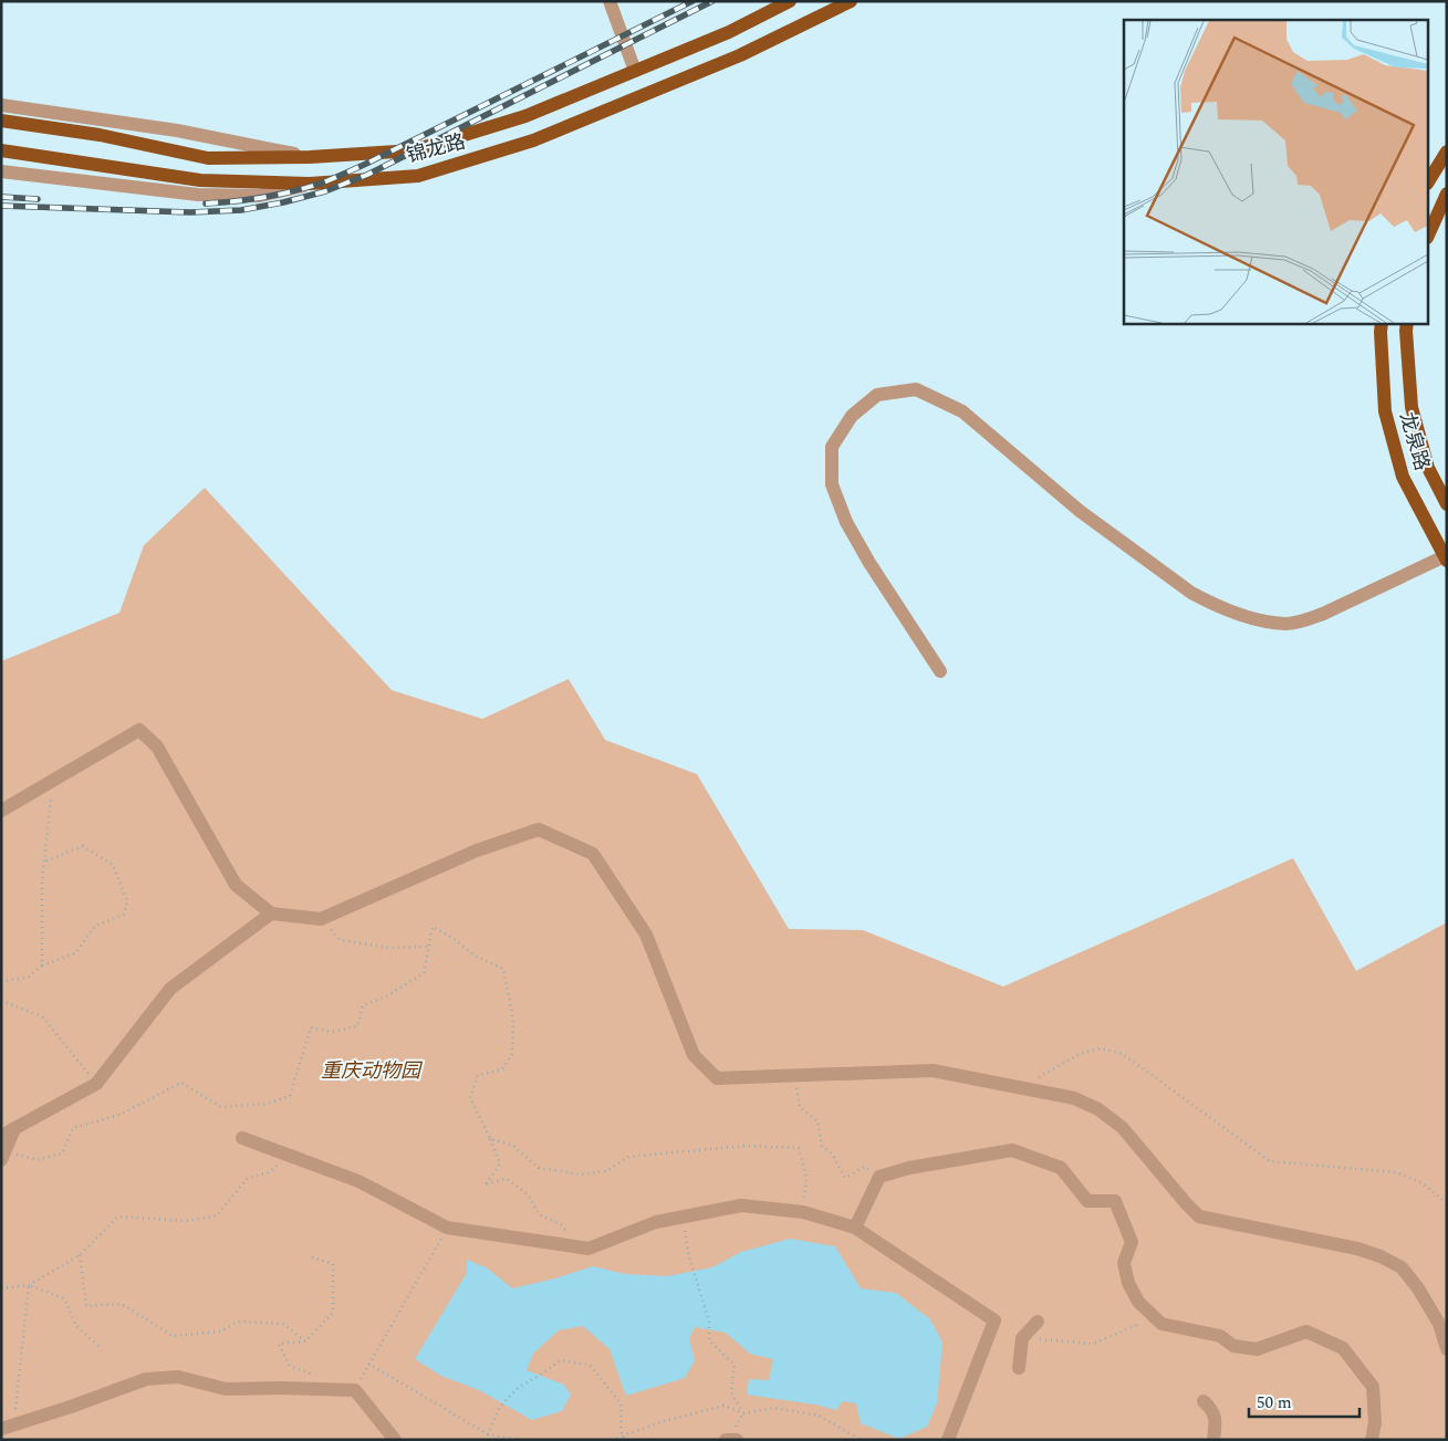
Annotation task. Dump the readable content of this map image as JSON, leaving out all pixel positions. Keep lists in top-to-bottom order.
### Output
{
  "streets": {
    "main road": ["锦龙路", "龙泉路"]
  },
  "parks": ["重庆动物园"],
  "scale_bar": "50 m"
}
